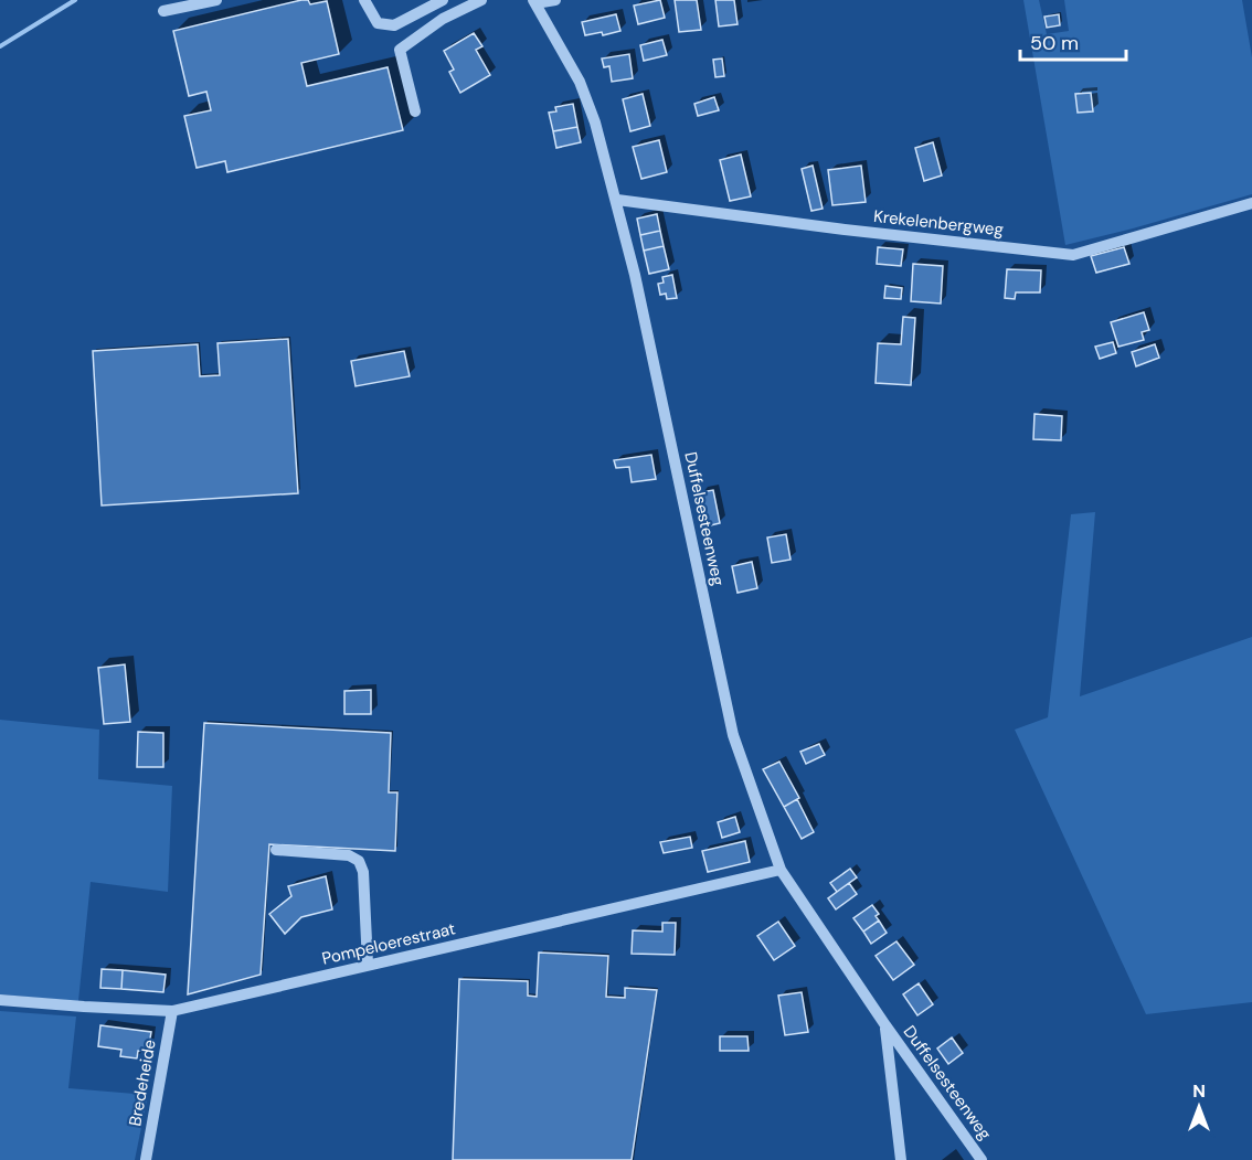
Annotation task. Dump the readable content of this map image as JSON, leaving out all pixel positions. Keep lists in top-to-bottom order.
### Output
{
  "streets": {
    "street": [
      "Krekelenbergweg",
      "Duffelsesteenweg",
      "Pompeloerestraat",
      "Bredeheide"
    ]
  },
  "crossings": [
    ["Krekelenbergweg", "Duffelsesteenweg"],
    ["Duffelsesteenweg", "Pompeloerestraat"],
    ["Pompeloerestraat", "Bredeheide"]
  ],
  "scale_bar": "50 m",
  "north": "top"
}
